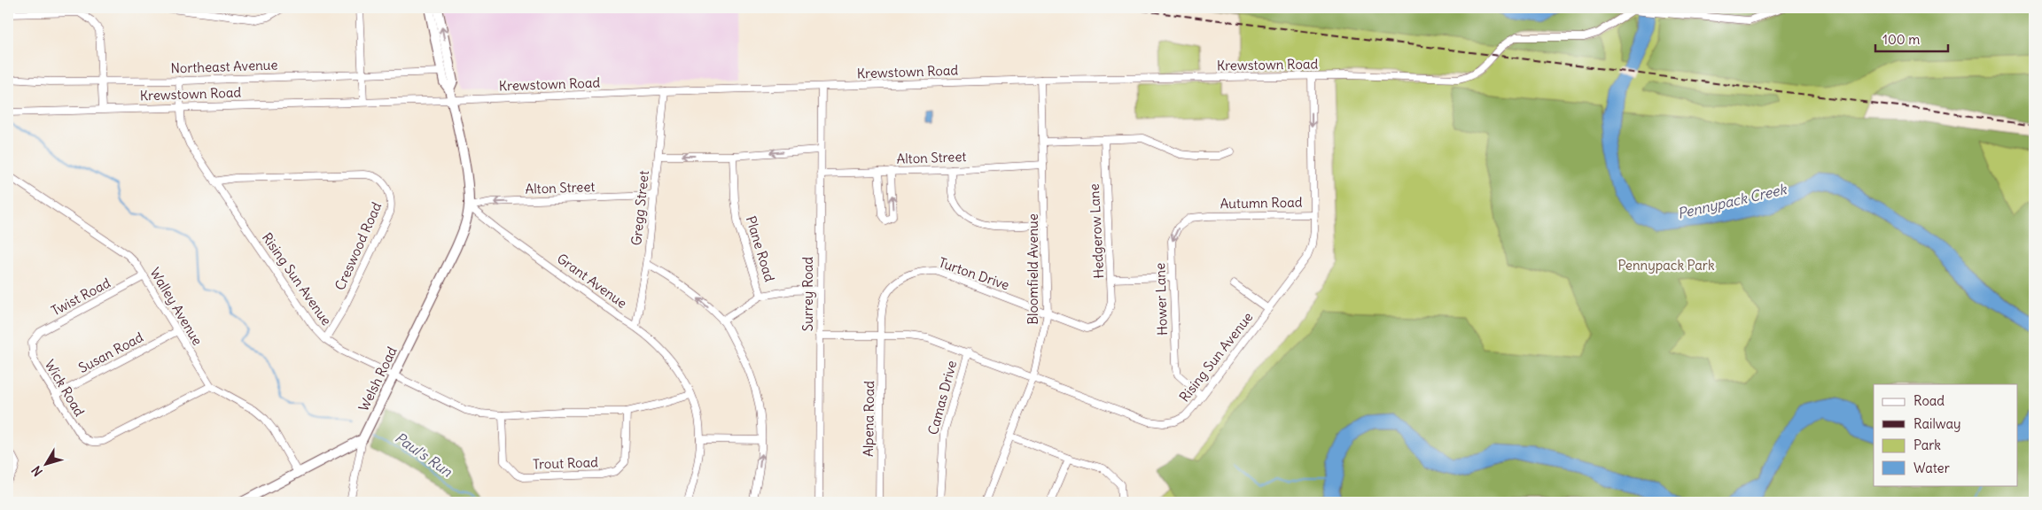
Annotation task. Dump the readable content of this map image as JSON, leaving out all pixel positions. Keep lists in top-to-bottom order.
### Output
{
  "streets": {
    "main road": ["Welsh Road"],
    "street": [
      "Krewstown Road",
      "Northeast Avenue",
      "Alton Street",
      "Autumn Road",
      "Gregg Street",
      "Hedgerow Lane",
      "Creswood Road",
      "Plane Road",
      "Bloomfield Avenue",
      "Turton Drive",
      "Rising Sun Avenue",
      "Grant Avenue",
      "Surrey Road",
      "Twist Road",
      "Hower Lane",
      "Walley Avenue",
      "Susan Road",
      "Wick Road",
      "Camas Drive",
      "Alpena Road",
      "Trout Road"
    ]
  },
  "crossings": [
    ["Krewstown Road", "Gregg Street"],
    ["Krewstown Road", "Bloomfield Avenue"],
    ["Krewstown Road", "Rising Sun Avenue"],
    ["Krewstown Road", "Surrey Road"],
    ["Northeast Avenue", "Rising Sun Avenue"],
    ["Alton Street", "Gregg Street"],
    ["Alton Street", "Bloomfield Avenue"],
    ["Alton Street", "Grant Avenue"],
    ["Alton Street", "Surrey Road"],
    ["Alton Street", "Welsh Road"],
    ["Autumn Road", "Rising Sun Avenue"],
    ["Autumn Road", "Hower Lane"],
    ["Gregg Street", "Grant Avenue"],
    ["Hedgerow Lane", "Turton Drive"],
    ["Creswood Road", "Rising Sun Avenue"],
    ["Bloomfield Avenue", "Turton Drive"],
    ["Bloomfield Avenue", "Rising Sun Avenue"],
    ["Turton Drive", "Rising Sun Avenue"],
    ["Turton Drive", "Alpena Road"],
    ["Rising Sun Avenue", "Grant Avenue"],
    ["Rising Sun Avenue", "Surrey Road"],
    ["Rising Sun Avenue", "Hower Lane"],
    ["Rising Sun Avenue", "Welsh Road"],
    ["Rising Sun Avenue", "Camas Drive"],
    ["Rising Sun Avenue", "Alpena Road"],
    ["Rising Sun Avenue", "Trout Road"],
    ["Grant Avenue", "Welsh Road"],
    ["Twist Road", "Walley Avenue"],
    ["Twist Road", "Wick Road"],
    ["Walley Avenue", "Susan Road"],
    ["Walley Avenue", "Wick Road"],
    ["Susan Road", "Wick Road"]
  ],
  "one_way": ["Alton Street"],
  "water": ["Pennypack Creek", "Paul's Run"],
  "parks": ["Pennypack Park"],
  "legend": [
    "Road",
    "Railway",
    "Park",
    "Water"
  ],
  "scale_bar": "100 m",
  "north": "bottom left"
}
